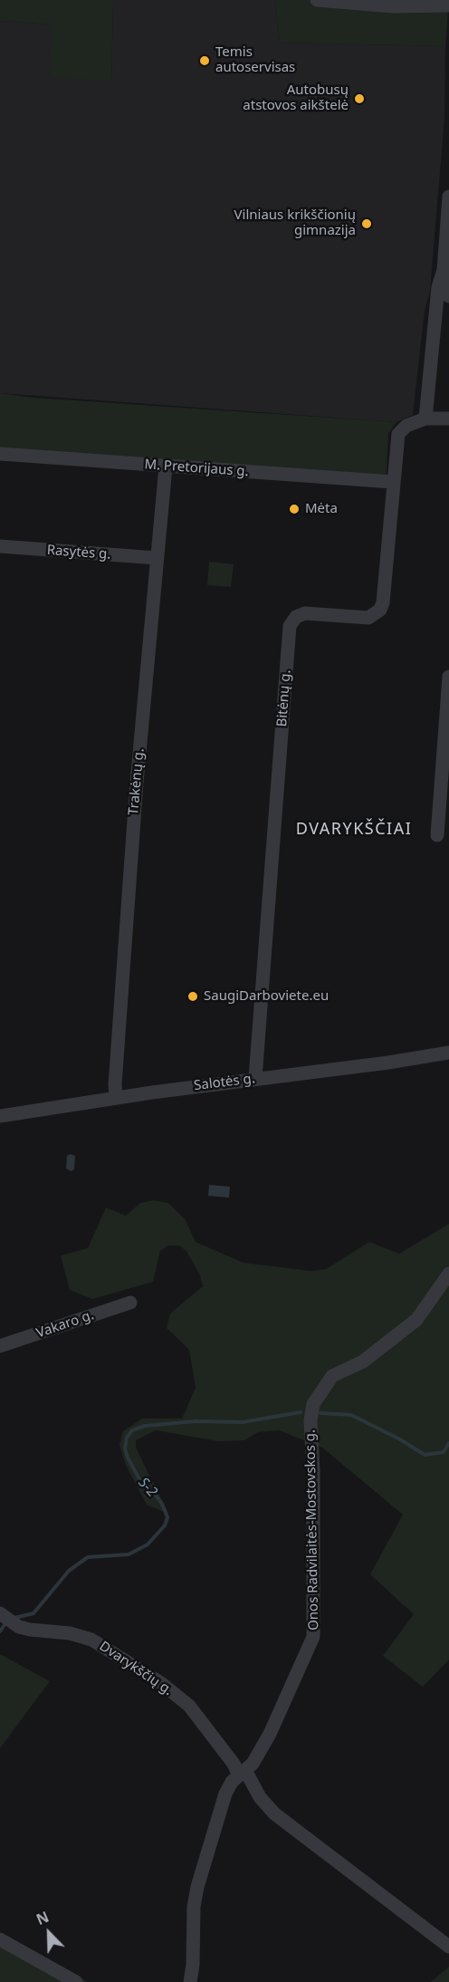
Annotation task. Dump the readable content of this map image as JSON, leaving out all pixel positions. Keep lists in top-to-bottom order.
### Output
{
  "streets": {
    "street": [
      "M. Pretorijaus g.",
      "Rasytės g.",
      "Bitėnų g.",
      "Trakėnų g.",
      "Salotės g.",
      "Vakaro g.",
      "Onos Radvilaitės-Mostovskos g.",
      "Dvarykščių g."
    ]
  },
  "crossings": [
    ["M. Pretorijaus g.", "Bitėnų g."],
    ["M. Pretorijaus g.", "Trakėnų g."],
    ["Rasytės g.", "Trakėnų g."],
    ["Bitėnų g.", "Salotės g."],
    ["Trakėnų g.", "Salotės g."],
    ["Onos Radvilaitės-Mostovskos g.", "Dvarykščių g."]
  ],
  "districts": ["DVARYKŠČIAI"],
  "water": ["S-2"],
  "places": [
    "Temis autoservisas",
    "Autobusų atstovos aikštelė",
    "Vilniaus krikščionių gimnazija",
    "Mėta",
    "SaugiDarboviete.eu"
  ],
  "north": "top left"
}
